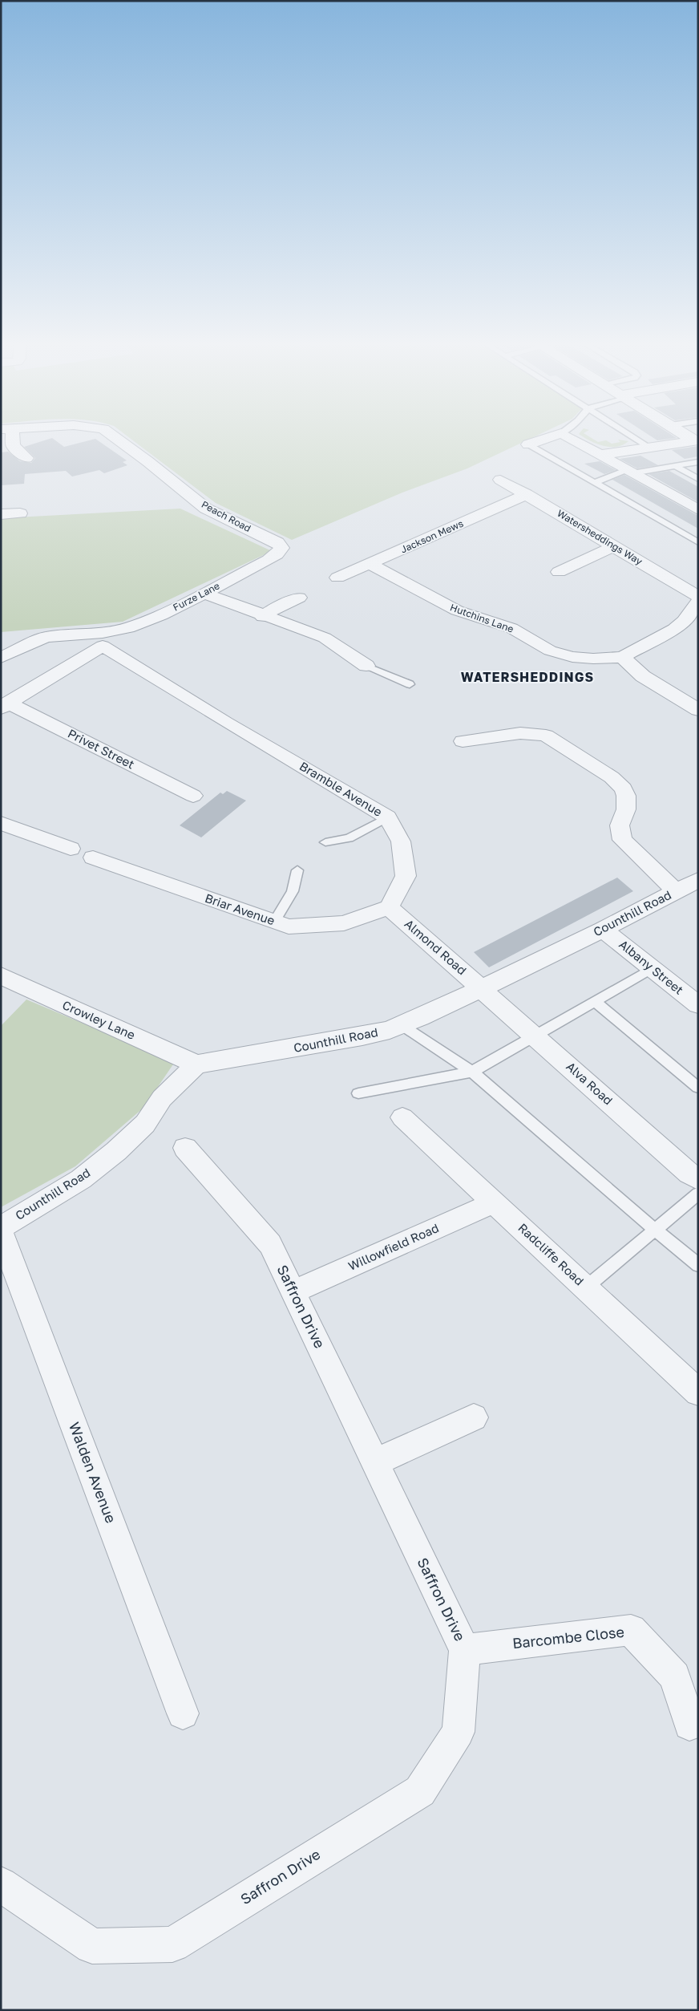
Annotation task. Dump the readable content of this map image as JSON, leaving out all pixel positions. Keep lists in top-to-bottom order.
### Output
{
  "streets": {
    "street": [
      "Peach Road",
      "Jackson Mews",
      "Watersheddings Way",
      "Furze Lane",
      "Hutchins Lane",
      "Privet Street",
      "Bramble Avenue",
      "Briar Avenue",
      "Counthill Road",
      "Almond Road",
      "Albany Street",
      "Crowley Lane",
      "Alva Road",
      "Willowfield Road",
      "Radcliffe Road",
      "Saffron Drive",
      "Walden Avenue",
      "Barcombe Close"
    ]
  },
  "crossings": [
    ["Peach Road", "Furze Lane"],
    ["Jackson Mews", "Watersheddings Way"],
    ["Jackson Mews", "Hutchins Lane"],
    ["Furze Lane", "Privet Street"],
    ["Furze Lane", "Bramble Avenue"],
    ["Bramble Avenue", "Briar Avenue"],
    ["Bramble Avenue", "Almond Road"],
    ["Briar Avenue", "Almond Road"],
    ["Counthill Road", "Almond Road"],
    ["Counthill Road", "Albany Street"],
    ["Counthill Road", "Crowley Lane"],
    ["Counthill Road", "Alva Road"],
    ["Almond Road", "Alva Road"],
    ["Willowfield Road", "Radcliffe Road"],
    ["Willowfield Road", "Saffron Drive"],
    ["Saffron Drive", "Barcombe Close"]
  ],
  "districts": ["WATERSHEDDINGS"]
}
